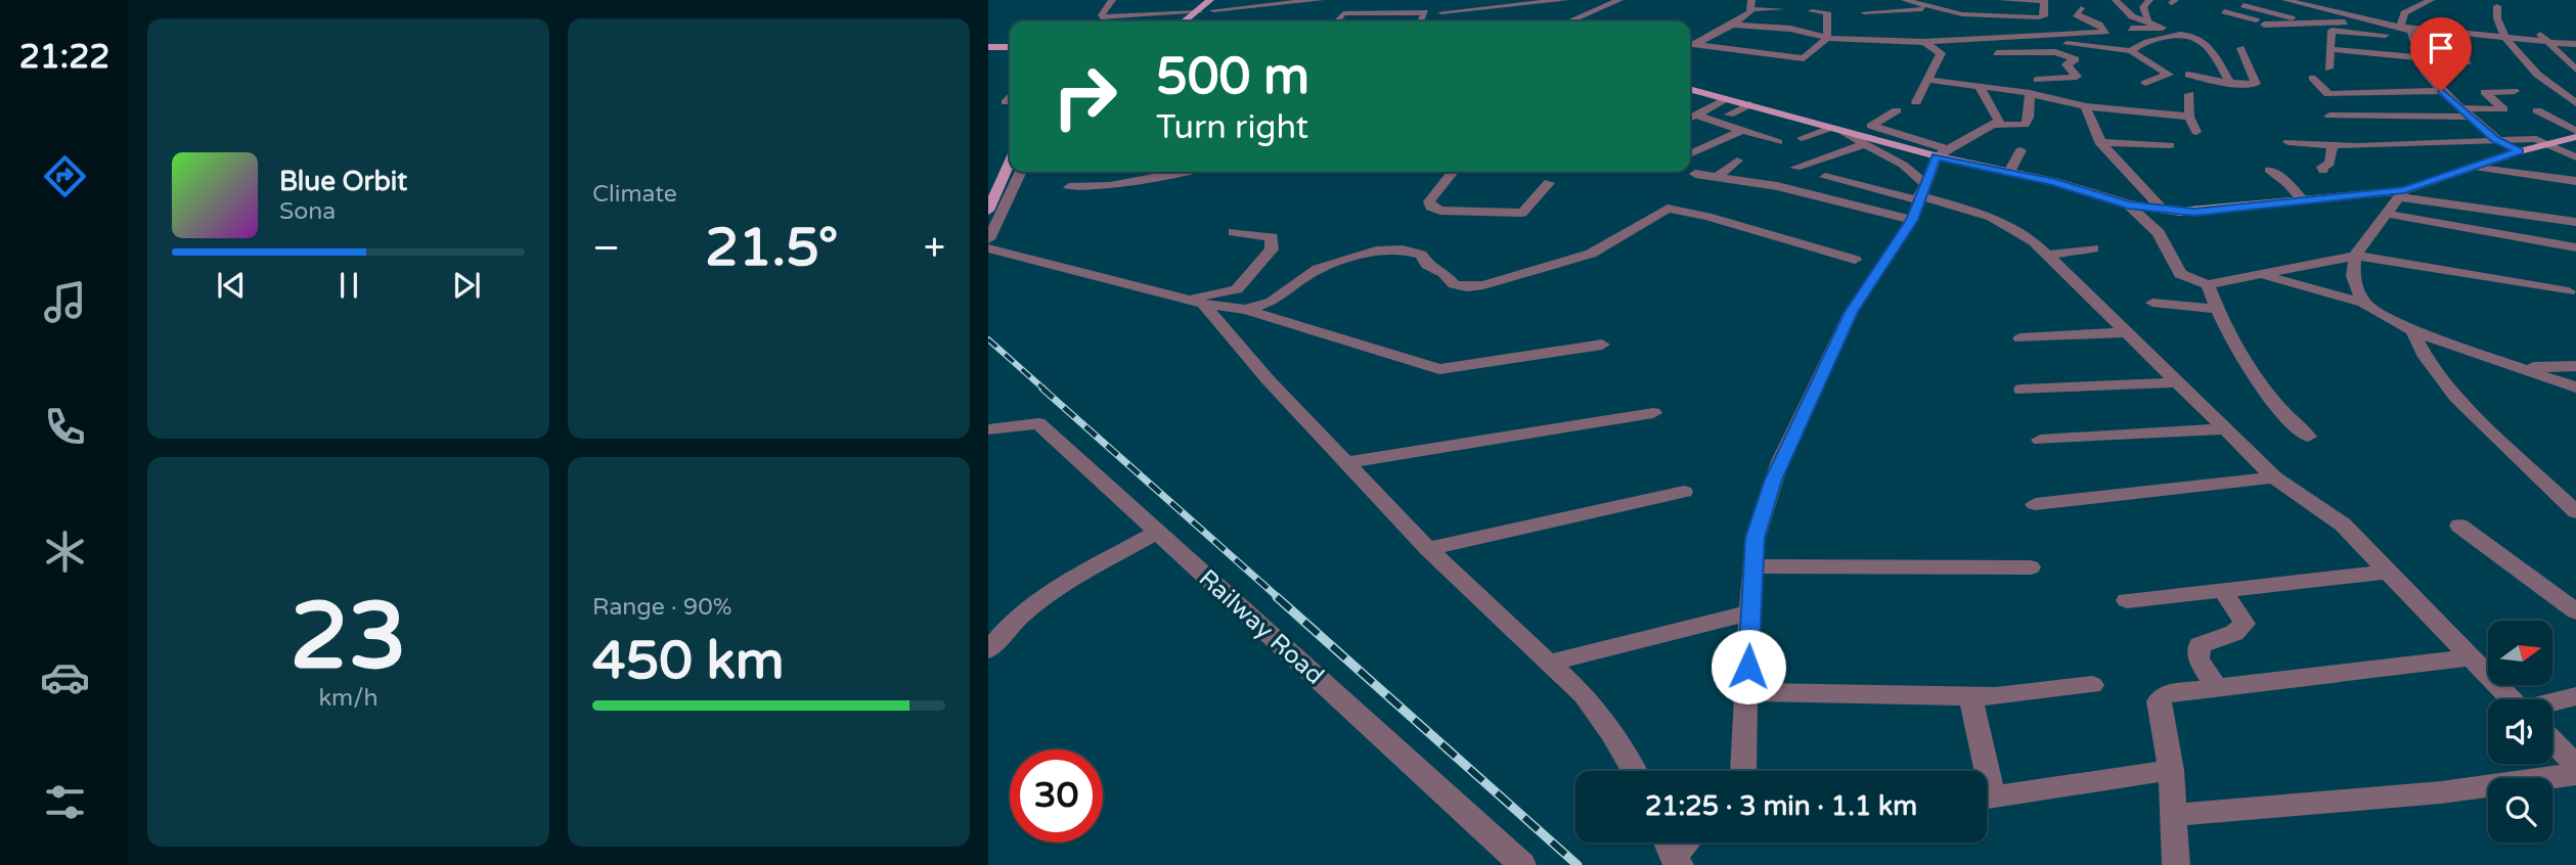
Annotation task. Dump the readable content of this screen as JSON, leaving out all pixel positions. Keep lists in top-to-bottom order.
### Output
{
  "streets": {
    "street": ["Railway Road"]
  },
  "north": "right",
  "page": {
    "tabs": "21:22",
    "tile": [
      "Climate",
      ["23", "km/h"],
      ["Range · 90%", "450 km"]
    ],
    "turn": ["500 m", "Turn right"],
    "song": ["Blue Orbit", "Sona"],
    "heat": ["−", "21.5°", "+"],
    "limit": "30",
    "trip": "21:25 · 3 min · 1.1 km"
  }
}
